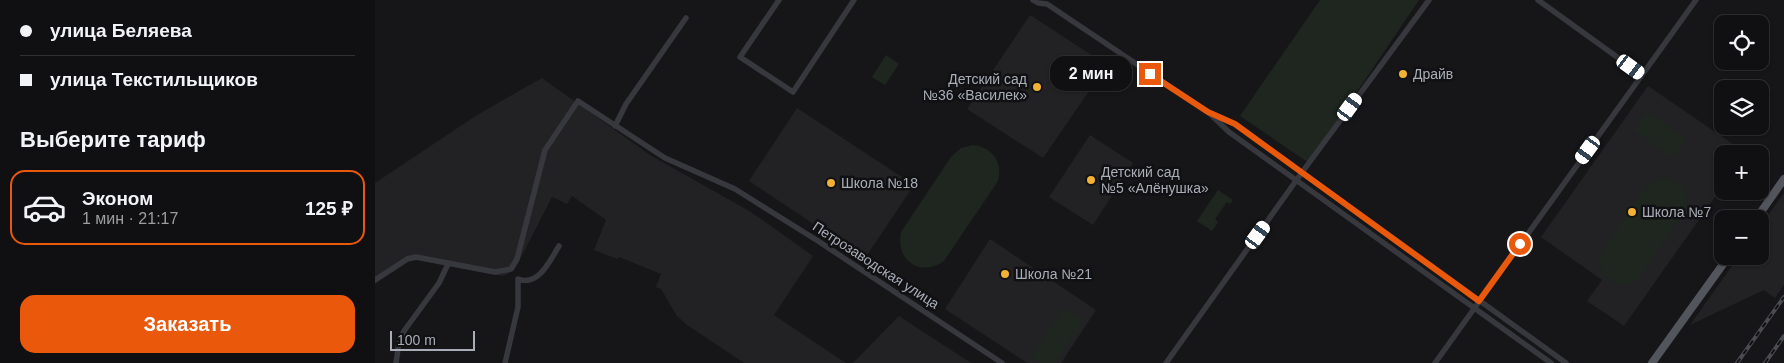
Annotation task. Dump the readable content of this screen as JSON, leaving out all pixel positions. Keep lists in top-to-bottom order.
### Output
{
  "streets": {
    "street": ["Петрозаводская улица"]
  },
  "places": [
    "Драйв",
    "Детский сад №36 «Василек»",
    "Детский сад №5 «Алёнушка»",
    "Школа №18",
    "Школа №7",
    "Школа №21"
  ],
  "scale_bar": "100 m",
  "page": {
    "banner": ["улица Беляева", "улица Текстильщиков"],
    "map_buttons": ["+", "−"],
    "bubble": "2 мин",
    "heading": "Выберите тариф",
    "list": [
      {
        "name": "Эконом",
        "note": "1 мин · 21:17",
        "value": "125 ₽"
      }
    ],
    "buttons": "Заказать",
    "scale": "100 m"
  }
}
